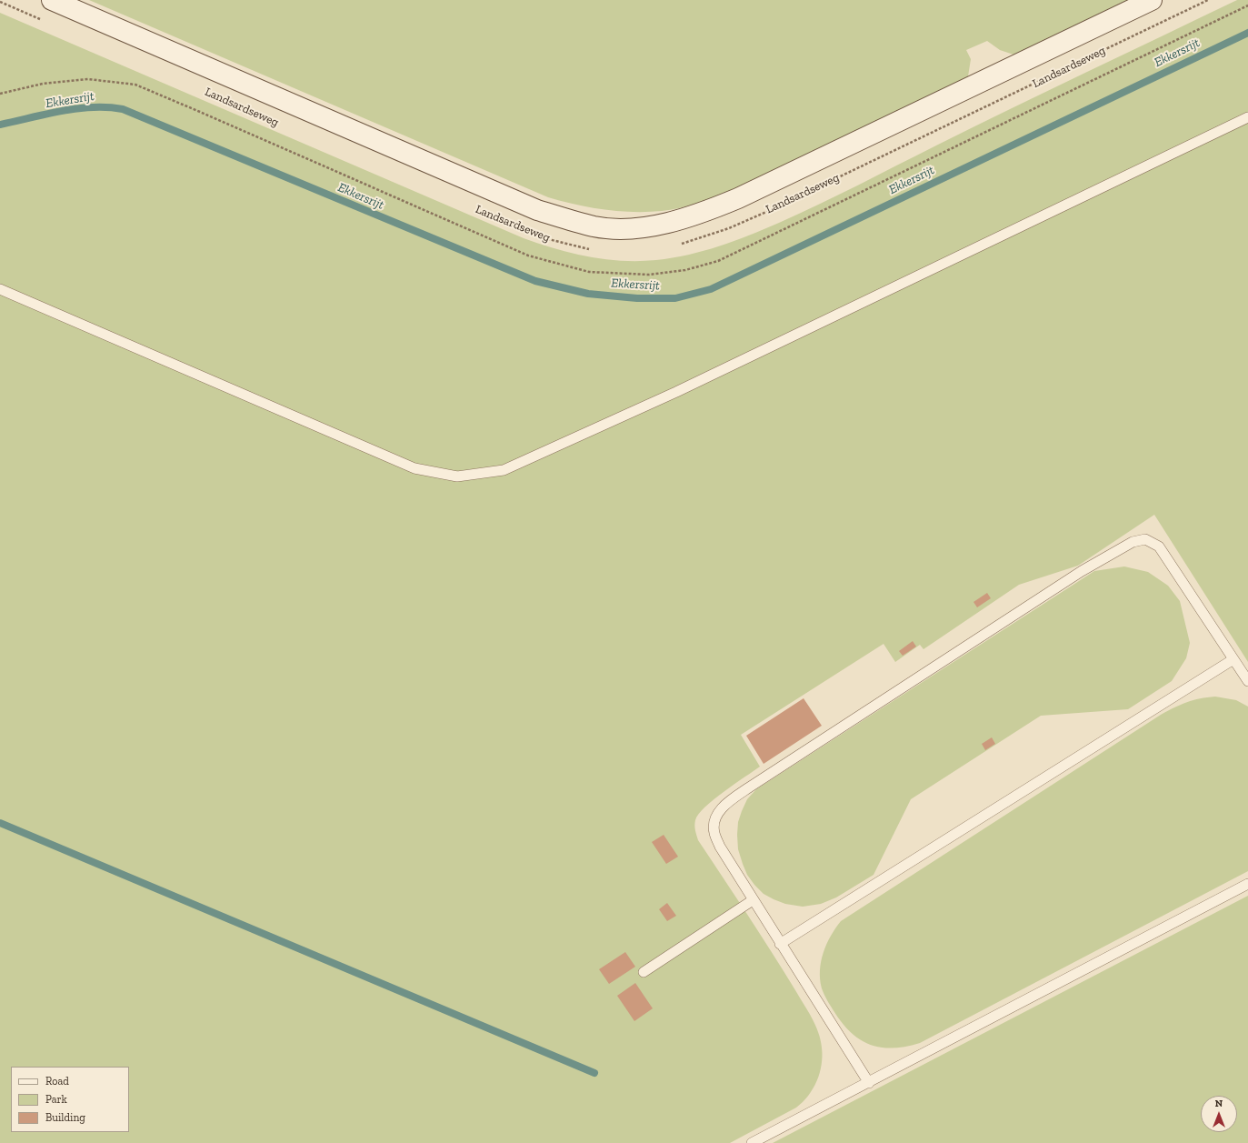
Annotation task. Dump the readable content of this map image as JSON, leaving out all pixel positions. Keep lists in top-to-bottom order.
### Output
{
  "streets": {
    "street": ["Landsardseweg"]
  },
  "water": ["Ekkersrijt"],
  "legend": ["Road", "Park", "Building"],
  "north": "top"
}
